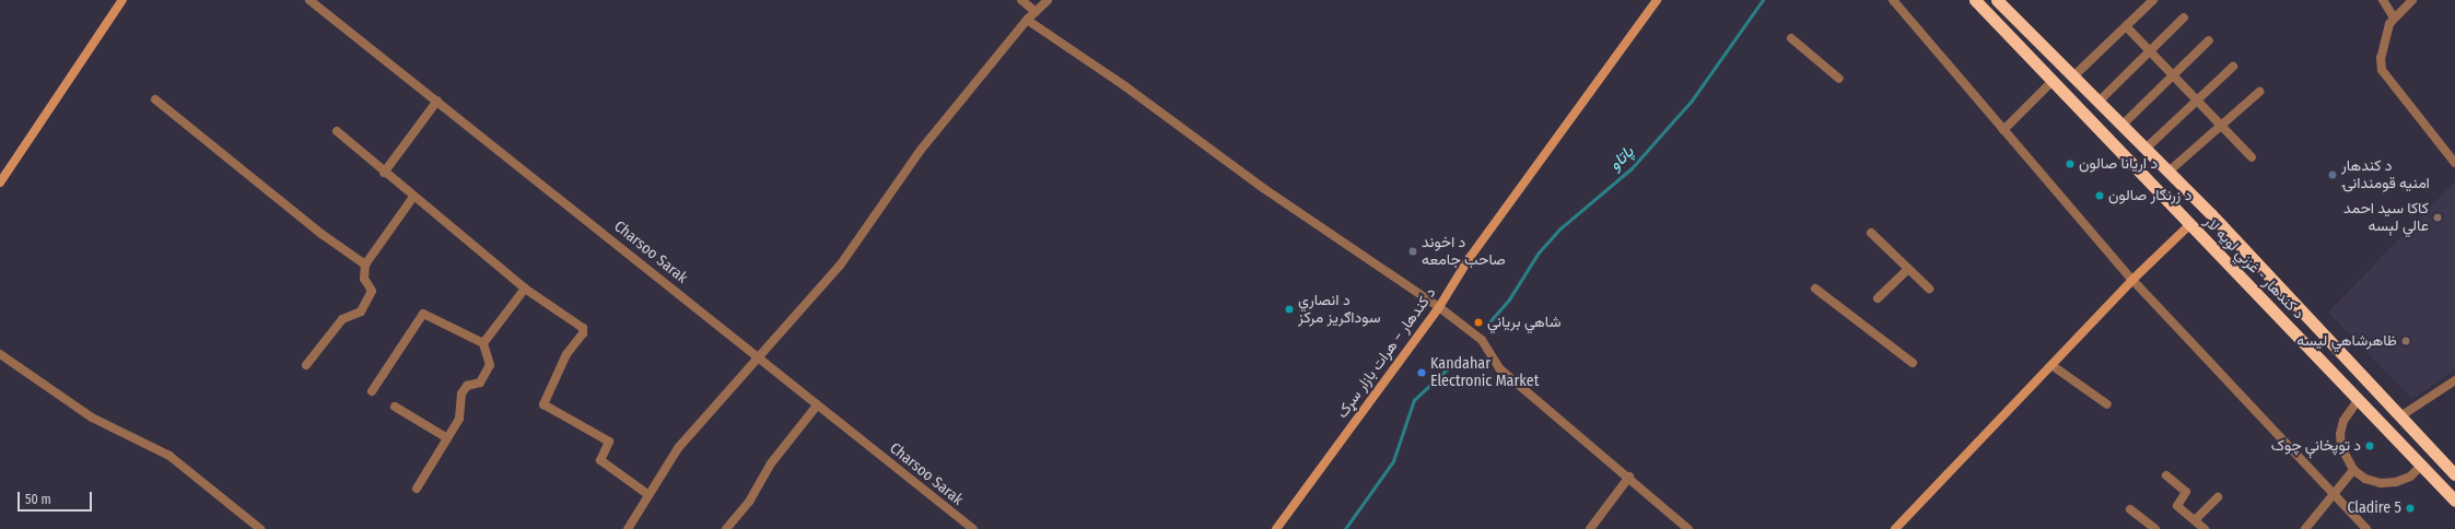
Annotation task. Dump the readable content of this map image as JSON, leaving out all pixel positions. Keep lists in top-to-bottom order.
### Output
{
  "streets": {
    "highway": ["د کندهار - غزني لويه لار"],
    "main road": ["د کندهار – هرات بازار سړک"],
    "street": ["Charsoo Sarak"]
  },
  "water": ["پاتاو"],
  "places": [
    "د اریانا صالون",
    "د کندهار امنيه قومندانۍ",
    "د زرنګار صالون",
    "کاکا سید احمد عالي لېسه",
    "د اخوند صاحب جامعه",
    "د انصاري سوداګریز مرکز",
    "شاهي برياني",
    "ظاهرشاهي لیسه",
    "Kandahar Electronic Market",
    "د توپخانې چوک",
    "Cladire 5"
  ],
  "scale_bar": "50 m"
}
